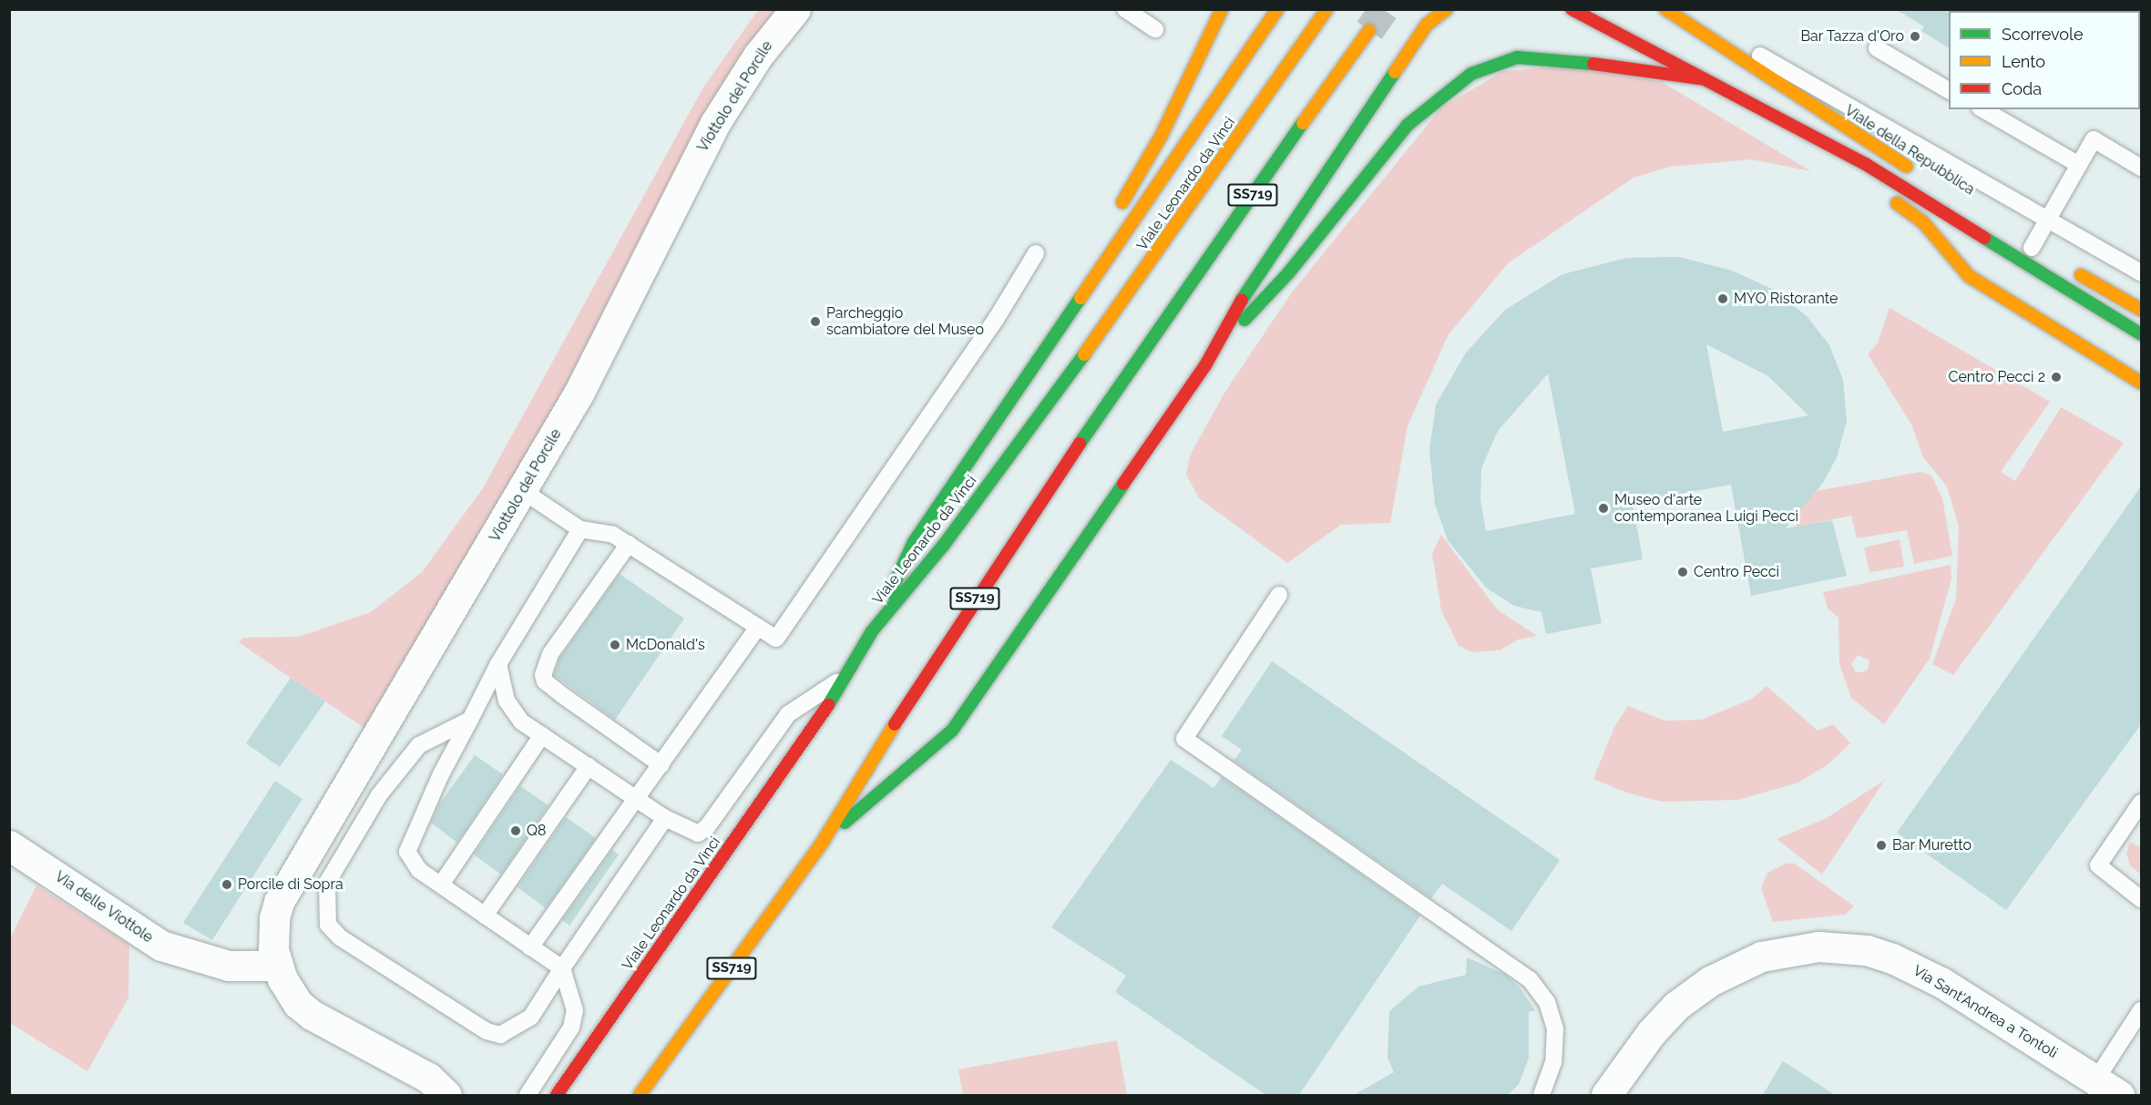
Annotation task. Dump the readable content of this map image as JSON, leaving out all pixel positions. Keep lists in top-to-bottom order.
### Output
{
  "streets": {
    "main road": ["Viale della Repubblica", "Viale Leonardo da Vinci", "SS719"],
    "street": ["Viottolo del Porcile", "Via delle Viottole", "Via Sant'Andrea a Tontoli"]
  },
  "crossings": [
    ["Viottolo del Porcile", "Via delle Viottole"]
  ],
  "places": [
    "Bar Tazza d'Oro",
    "MYO Ristorante",
    "Parcheggio scambiatore del Museo",
    "Centro Pecci 2",
    "Museo d'arte contemporanea Luigi Pecci",
    "Centro Pecci",
    "McDonald's",
    "Q8",
    "Bar Muretto",
    "Porcile di Sopra"
  ],
  "legend": ["Scorrevole", "Lento", "Coda"]
}
